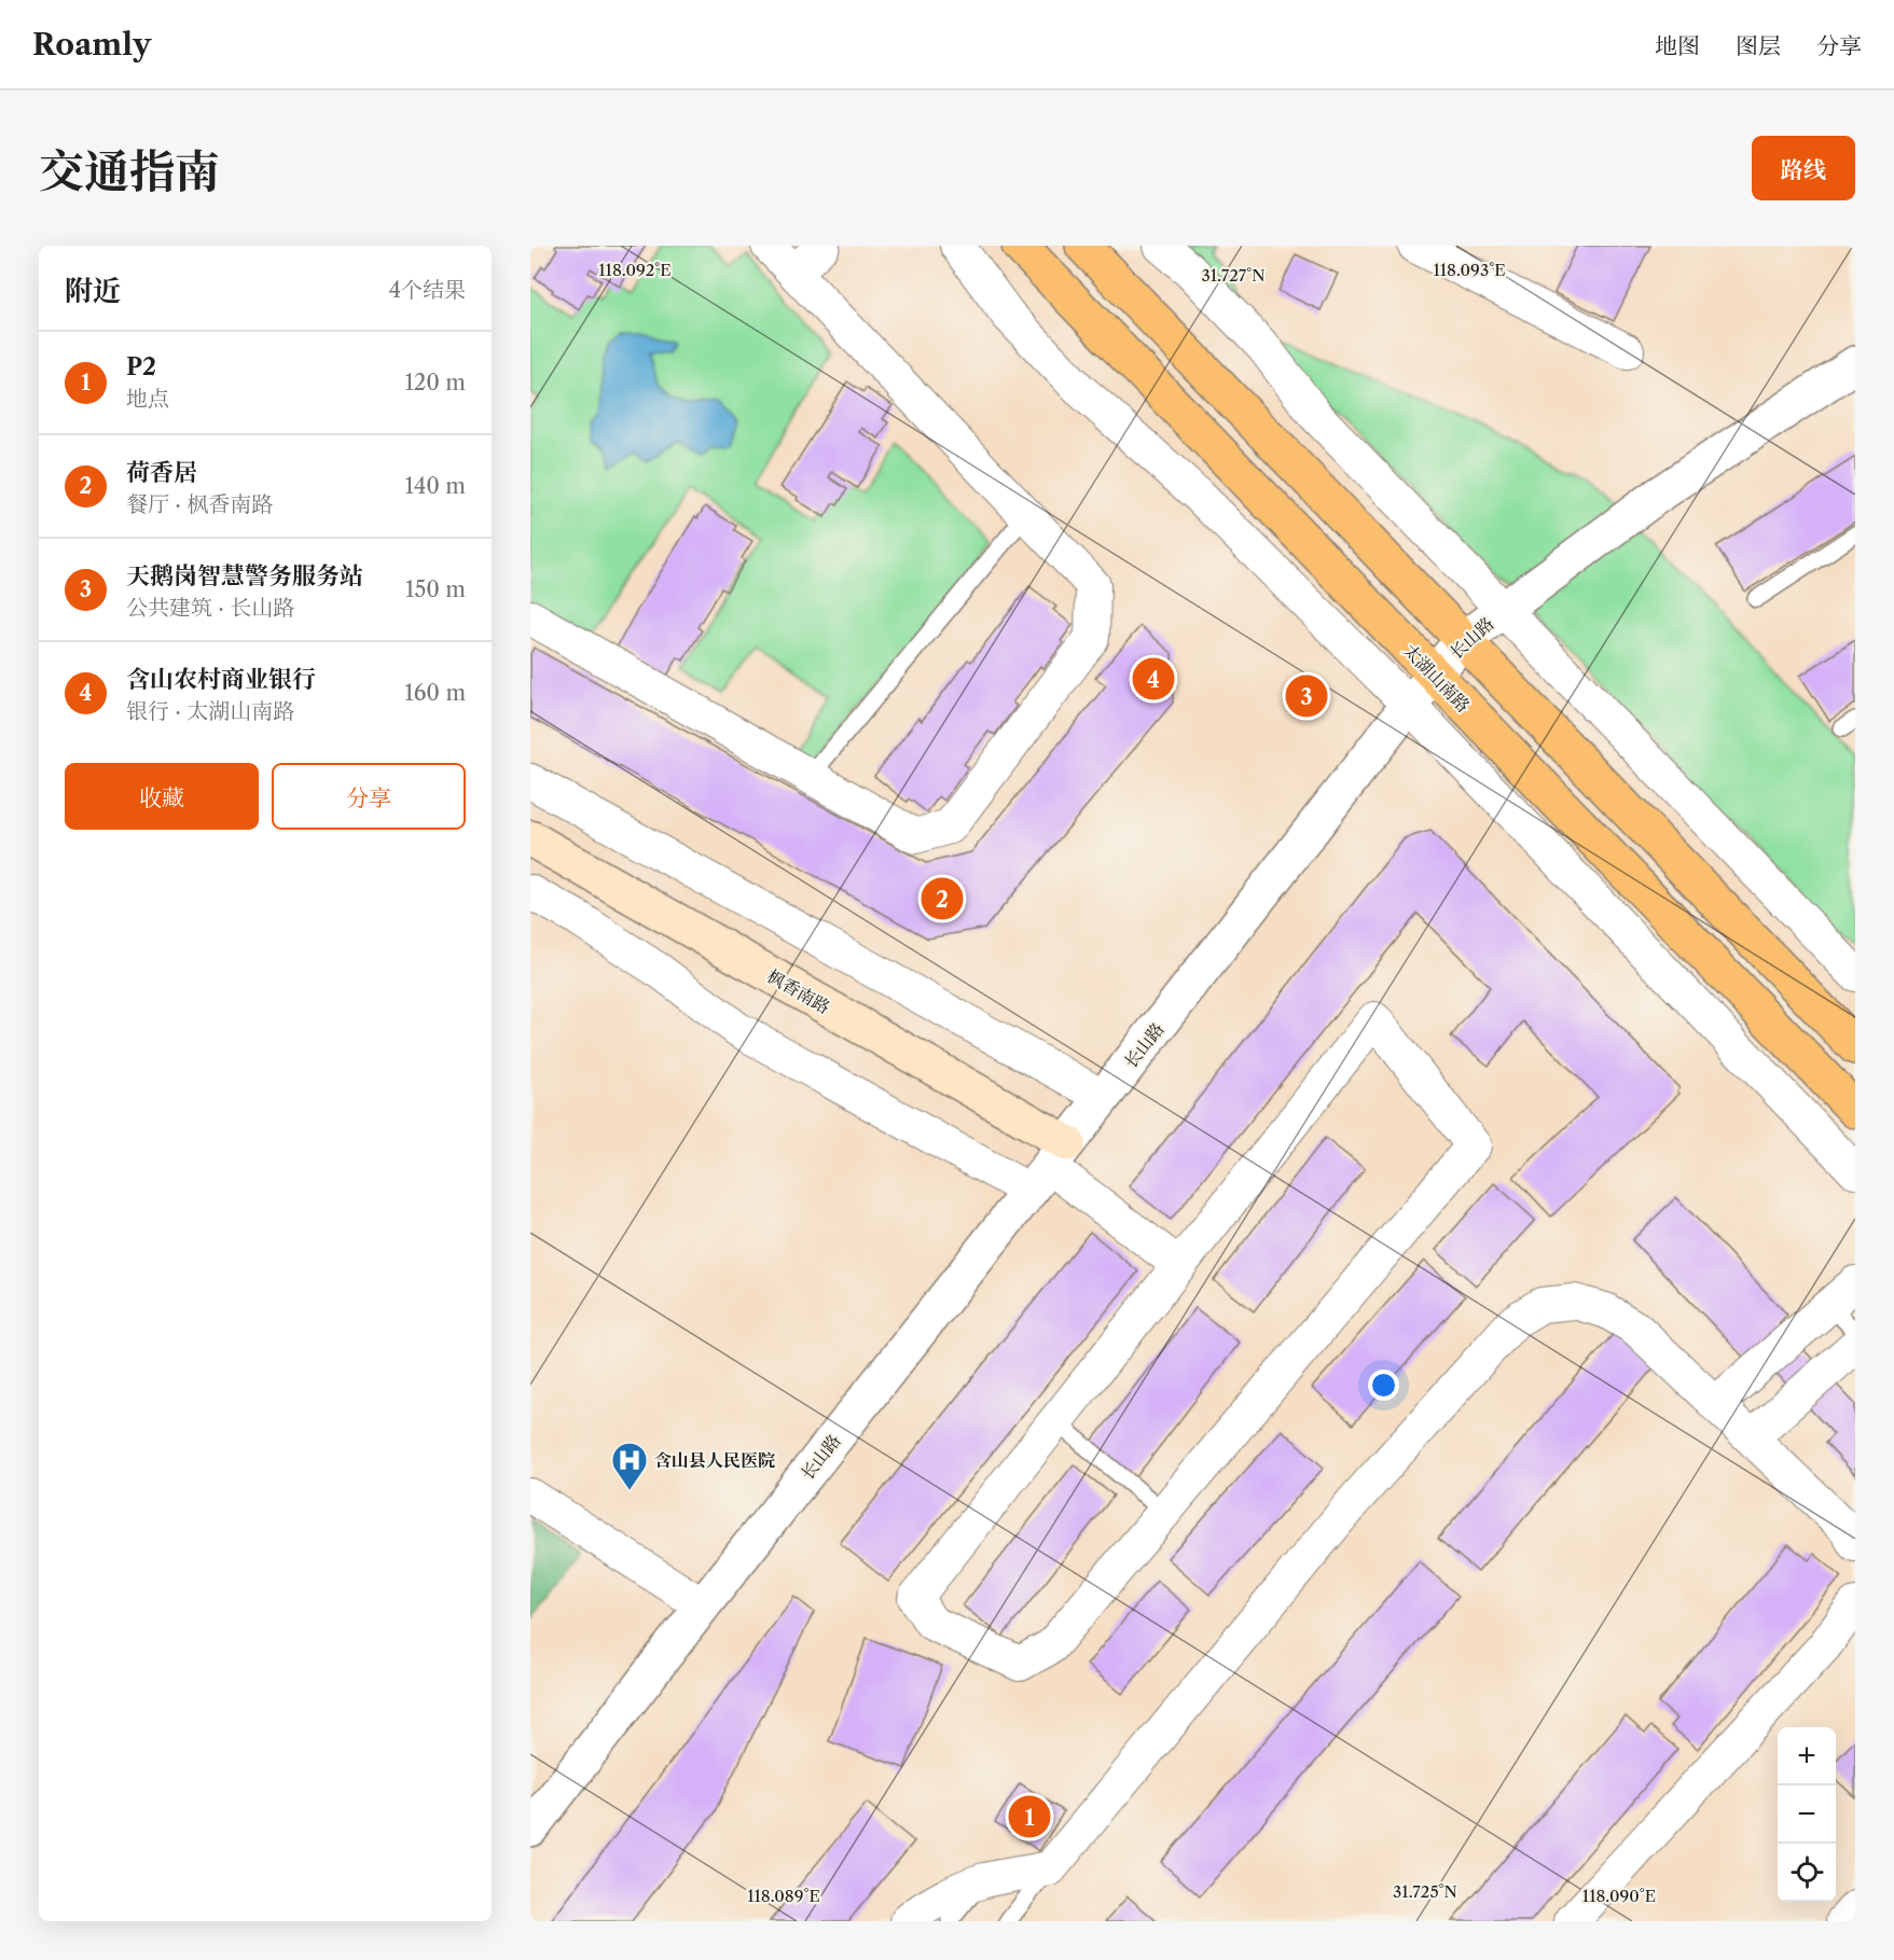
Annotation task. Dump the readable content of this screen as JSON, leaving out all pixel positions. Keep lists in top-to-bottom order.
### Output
{
  "streets": {
    "main road": ["太湖山南路", "枫香南路"],
    "street": ["长山路"]
  },
  "crossings": [
    ["长山路", "太湖山南路"],
    ["长山路", "枫香南路"]
  ],
  "places": {
    "hospital": ["含山县人民医院"]
  },
  "page": {
    "header": "Roamly",
    "nav": ["地图", "图层", "分享"],
    "title": "交通指南",
    "buttons": [
      "路线",
      ["收藏", "分享"]
    ],
    "heading": ["附近", "4个结果"],
    "list": [
      {
        "mark": "1",
        "name": "P2",
        "note": "地点",
        "value": "120 m"
      },
      {
        "mark": "2",
        "name": "荷香居",
        "note": "餐厅 · 枫香南路",
        "value": "140 m"
      },
      {
        "mark": "3",
        "name": "天鹅岗智慧警务服务站",
        "note": "公共建筑 · 长山路",
        "value": "150 m"
      },
      {
        "mark": "4",
        "name": "含山农村商业银行",
        "note": "银行 · 太湖山南路",
        "value": "160 m"
      }
    ],
    "pins": [
      "4",
      "3",
      "2",
      "1"
    ],
    "map_buttons": ["+", "−"]
  },
  "coordinates": [
    "118.092°E",
    "118.093°E",
    "31.727°N",
    "31.725°N",
    "118.089°E",
    "118.090°E"
  ]
}
